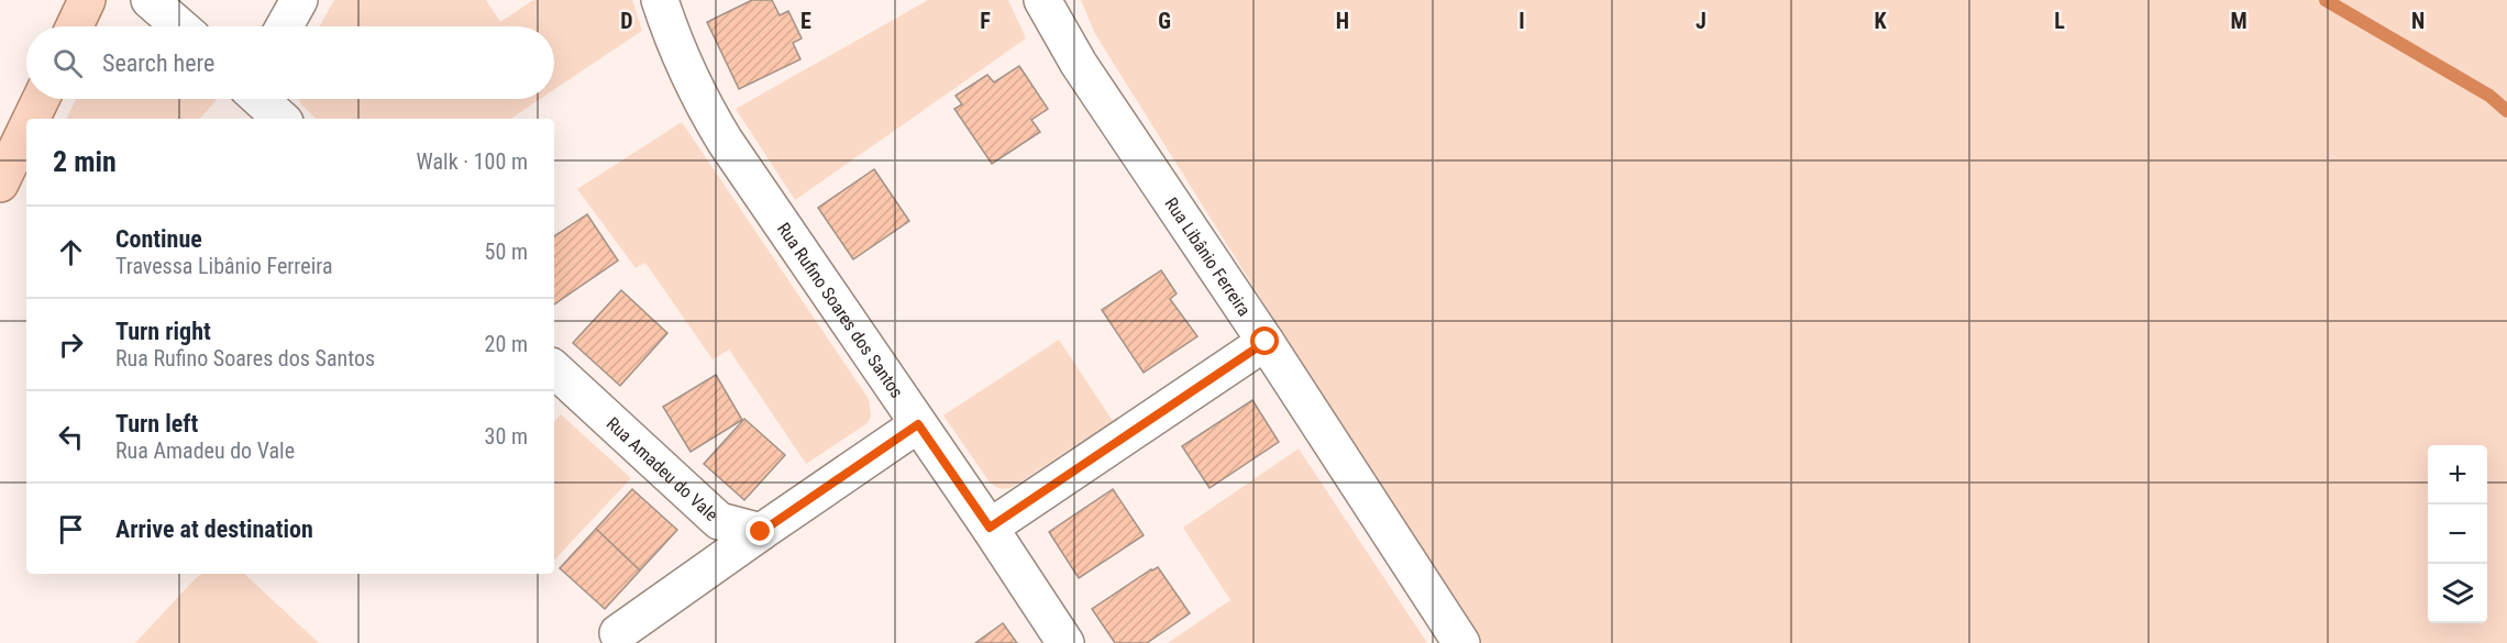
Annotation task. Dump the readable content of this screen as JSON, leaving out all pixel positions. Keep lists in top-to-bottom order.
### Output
{
  "streets": {
    "street": ["Rua Libânio Ferreira", "Rua Rufino Soares dos Santos", "Rua Amadeu do Vale"]
  },
  "page": {
    "search": "Search here",
    "heading": ["2 min", "Walk · 100 m"],
    "list": [
      ["Continue", "Travessa Libânio Ferreira", "50 m"],
      ["Turn right", "Rua Rufino Soares dos Santos", "20 m"],
      ["Turn left", "Rua Amadeu do Vale", "30 m"],
      "Arrive at destination"
    ],
    "map_buttons": ["+", "−"]
  },
  "grid": {
    "columns": [
      "D",
      "E",
      "F",
      "G",
      "H",
      "I",
      "J",
      "K",
      "L",
      "M",
      "N"
    ]
  }
}
